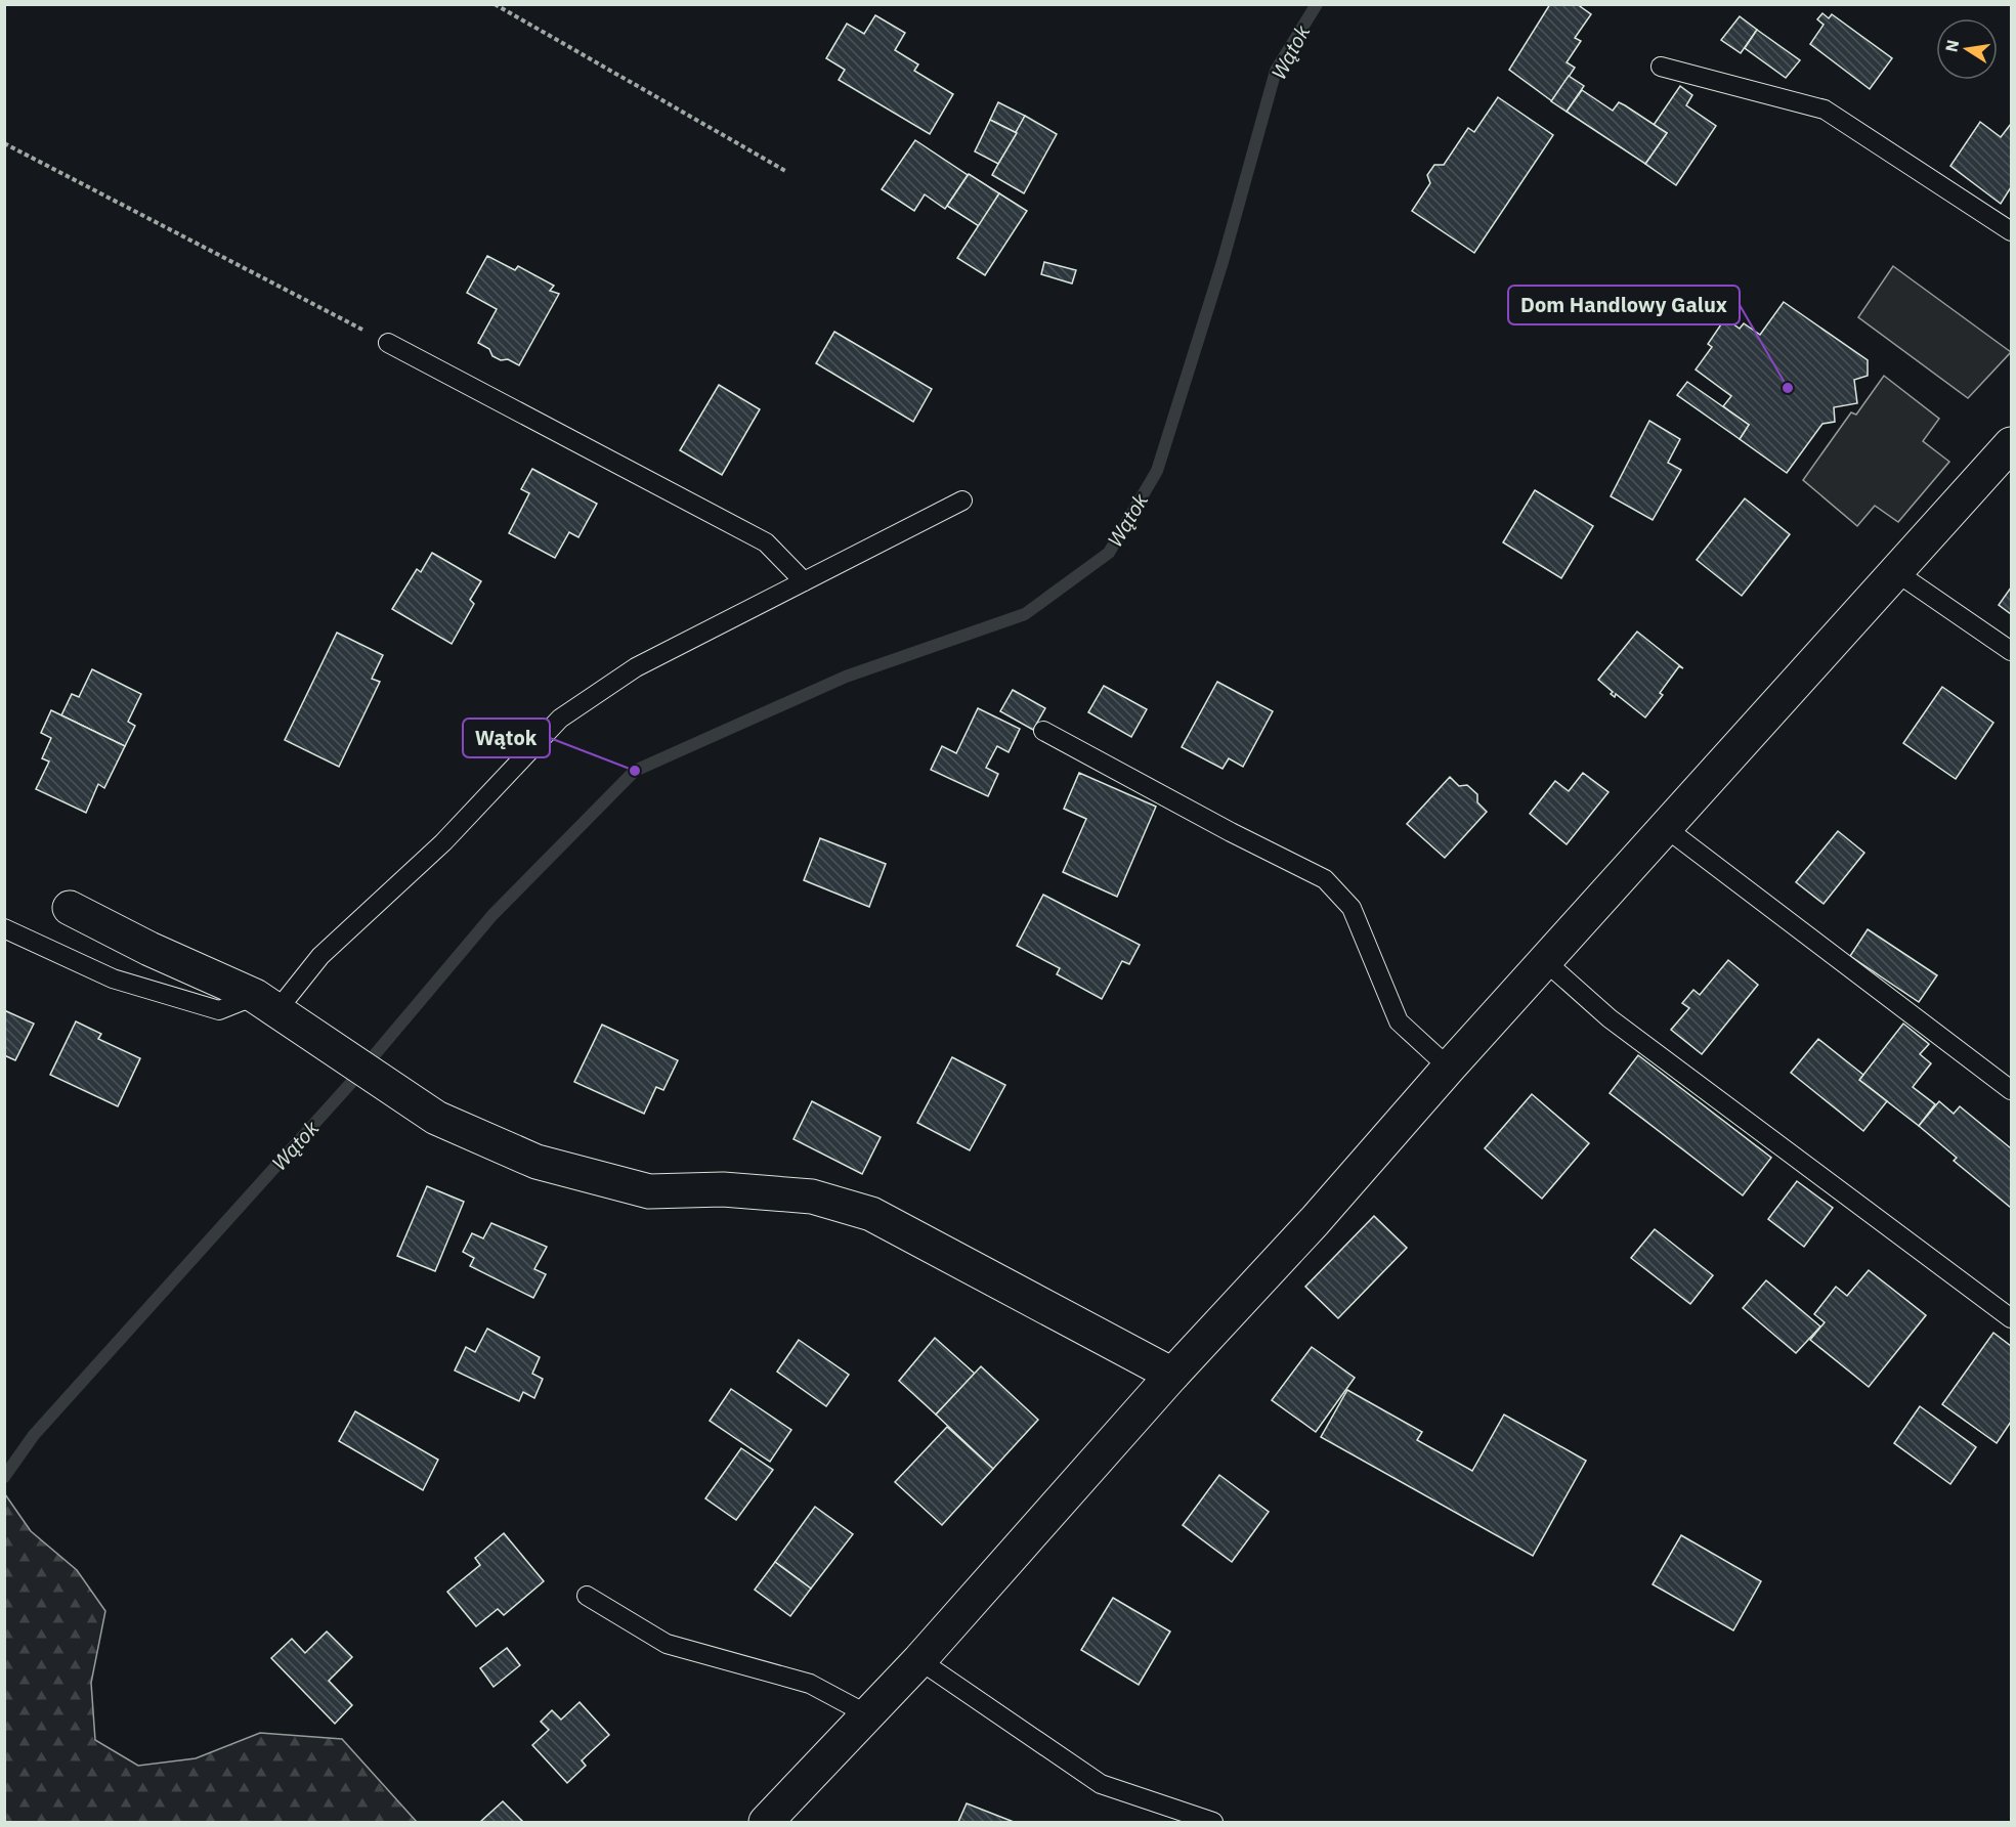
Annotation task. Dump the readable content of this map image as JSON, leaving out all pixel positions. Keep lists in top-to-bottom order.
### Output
{
  "water": ["Wątok"],
  "places": ["Dom Handlowy Galux", "Wątok"],
  "north": "left"
}
